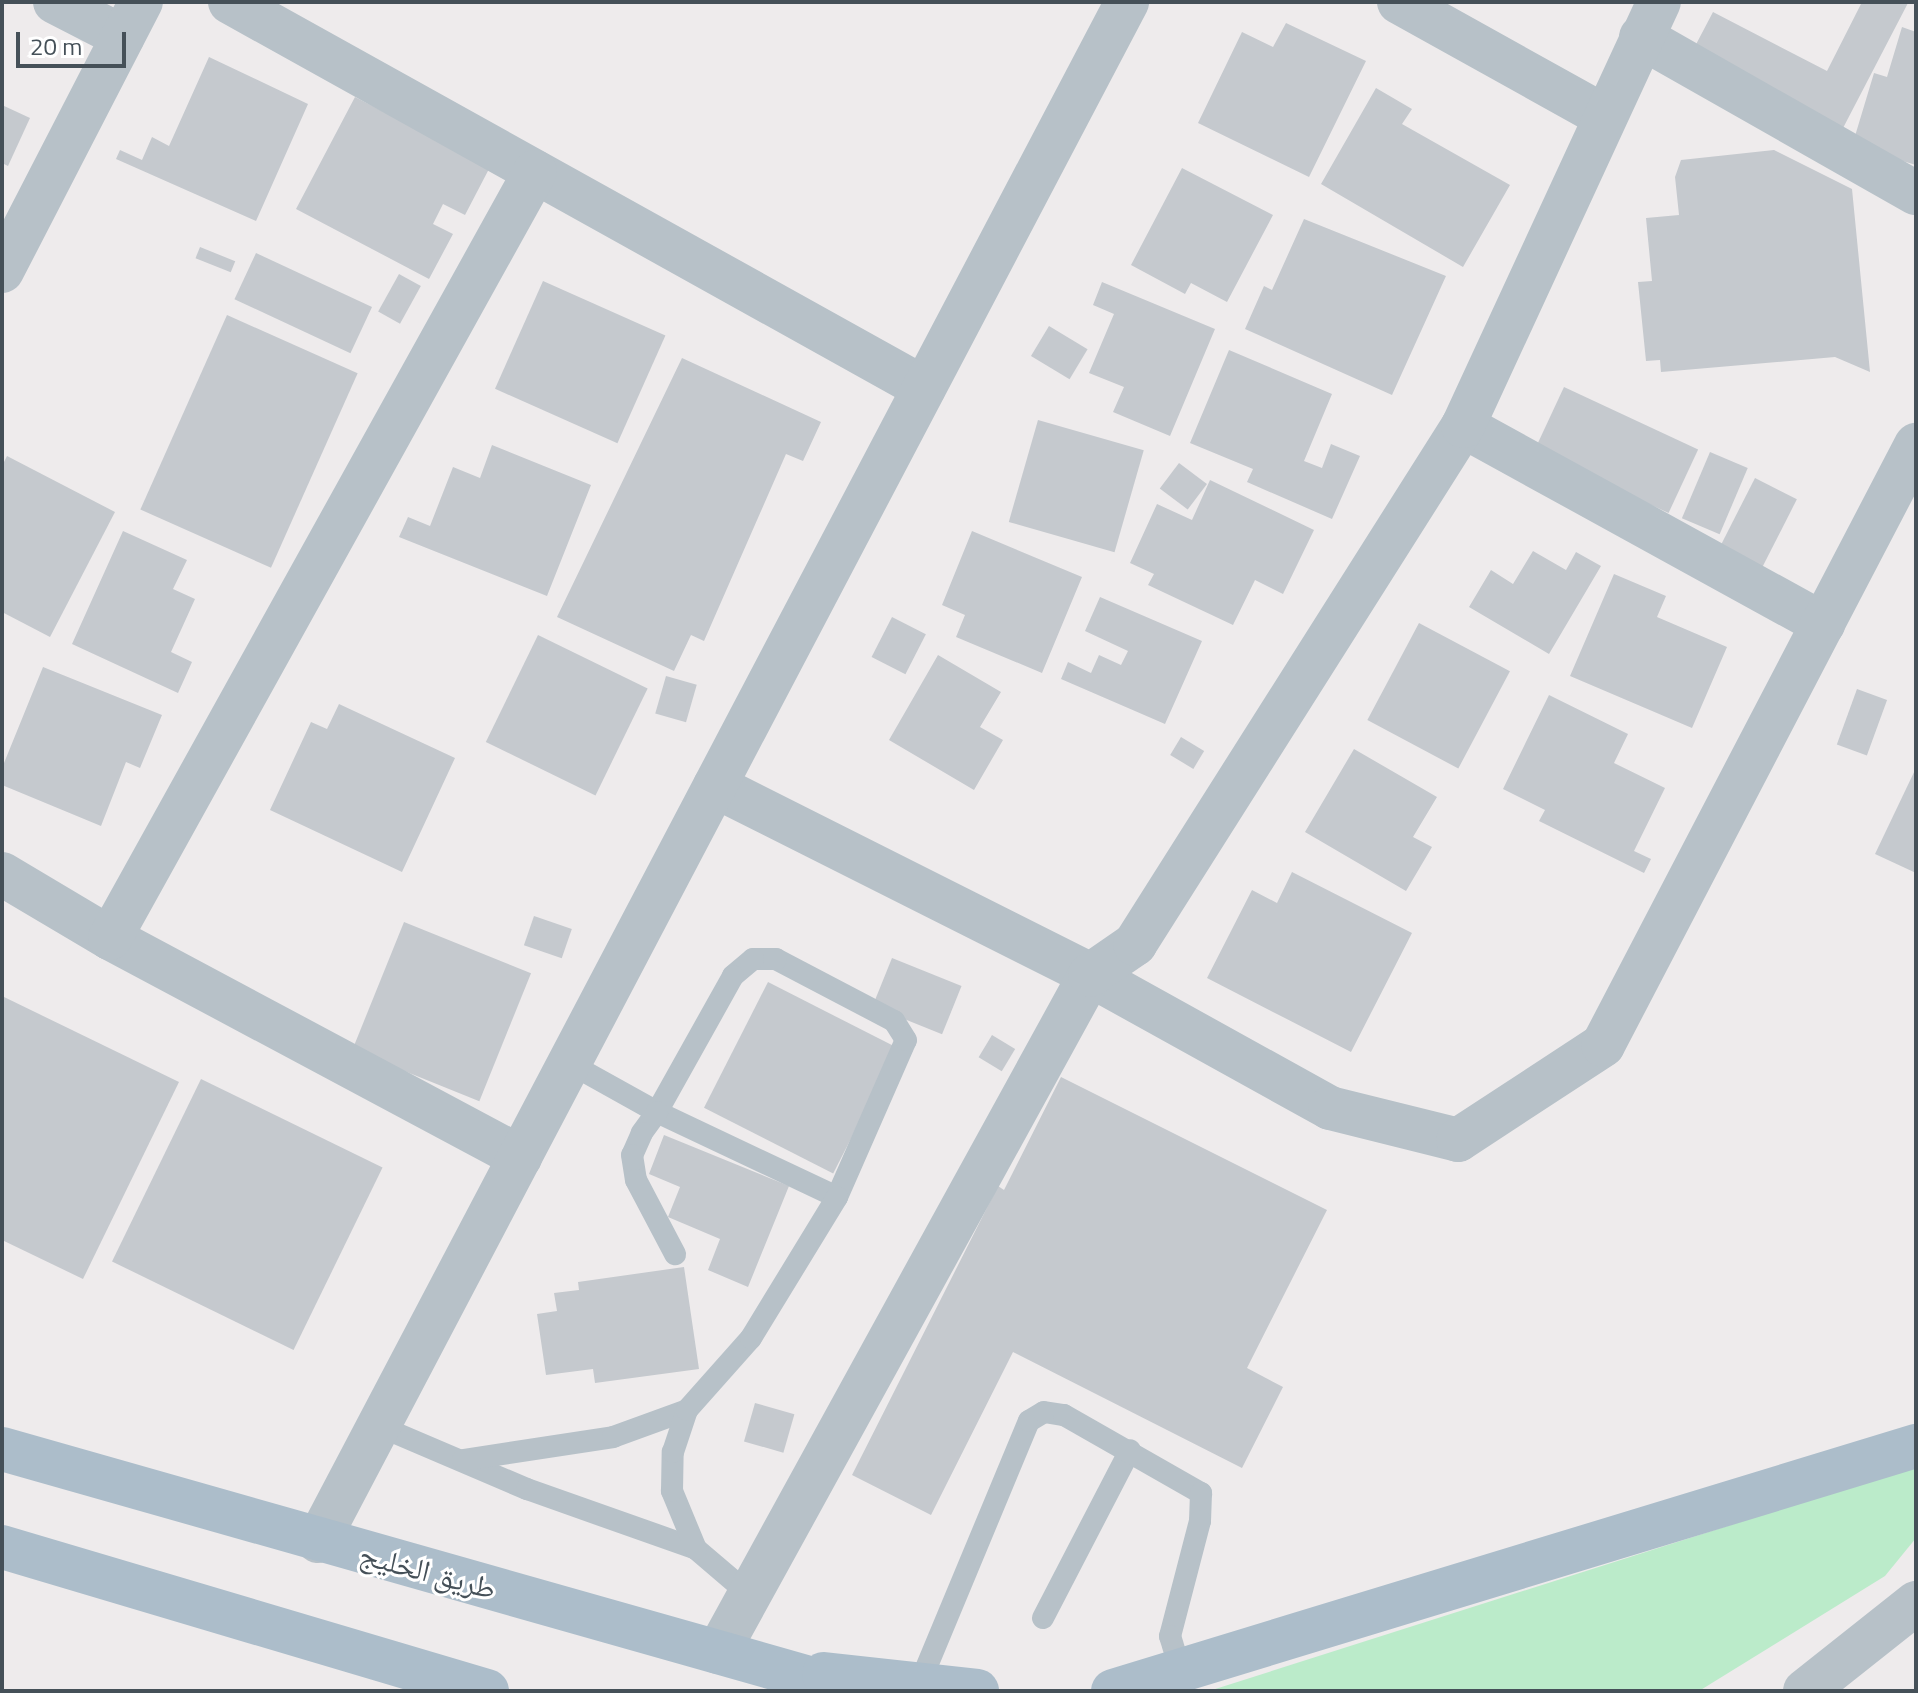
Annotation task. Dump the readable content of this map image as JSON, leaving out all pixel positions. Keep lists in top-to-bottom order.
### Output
{
  "streets": {
    "main road": ["طريق الخليج"]
  },
  "scale_bar": "20 m"
}
